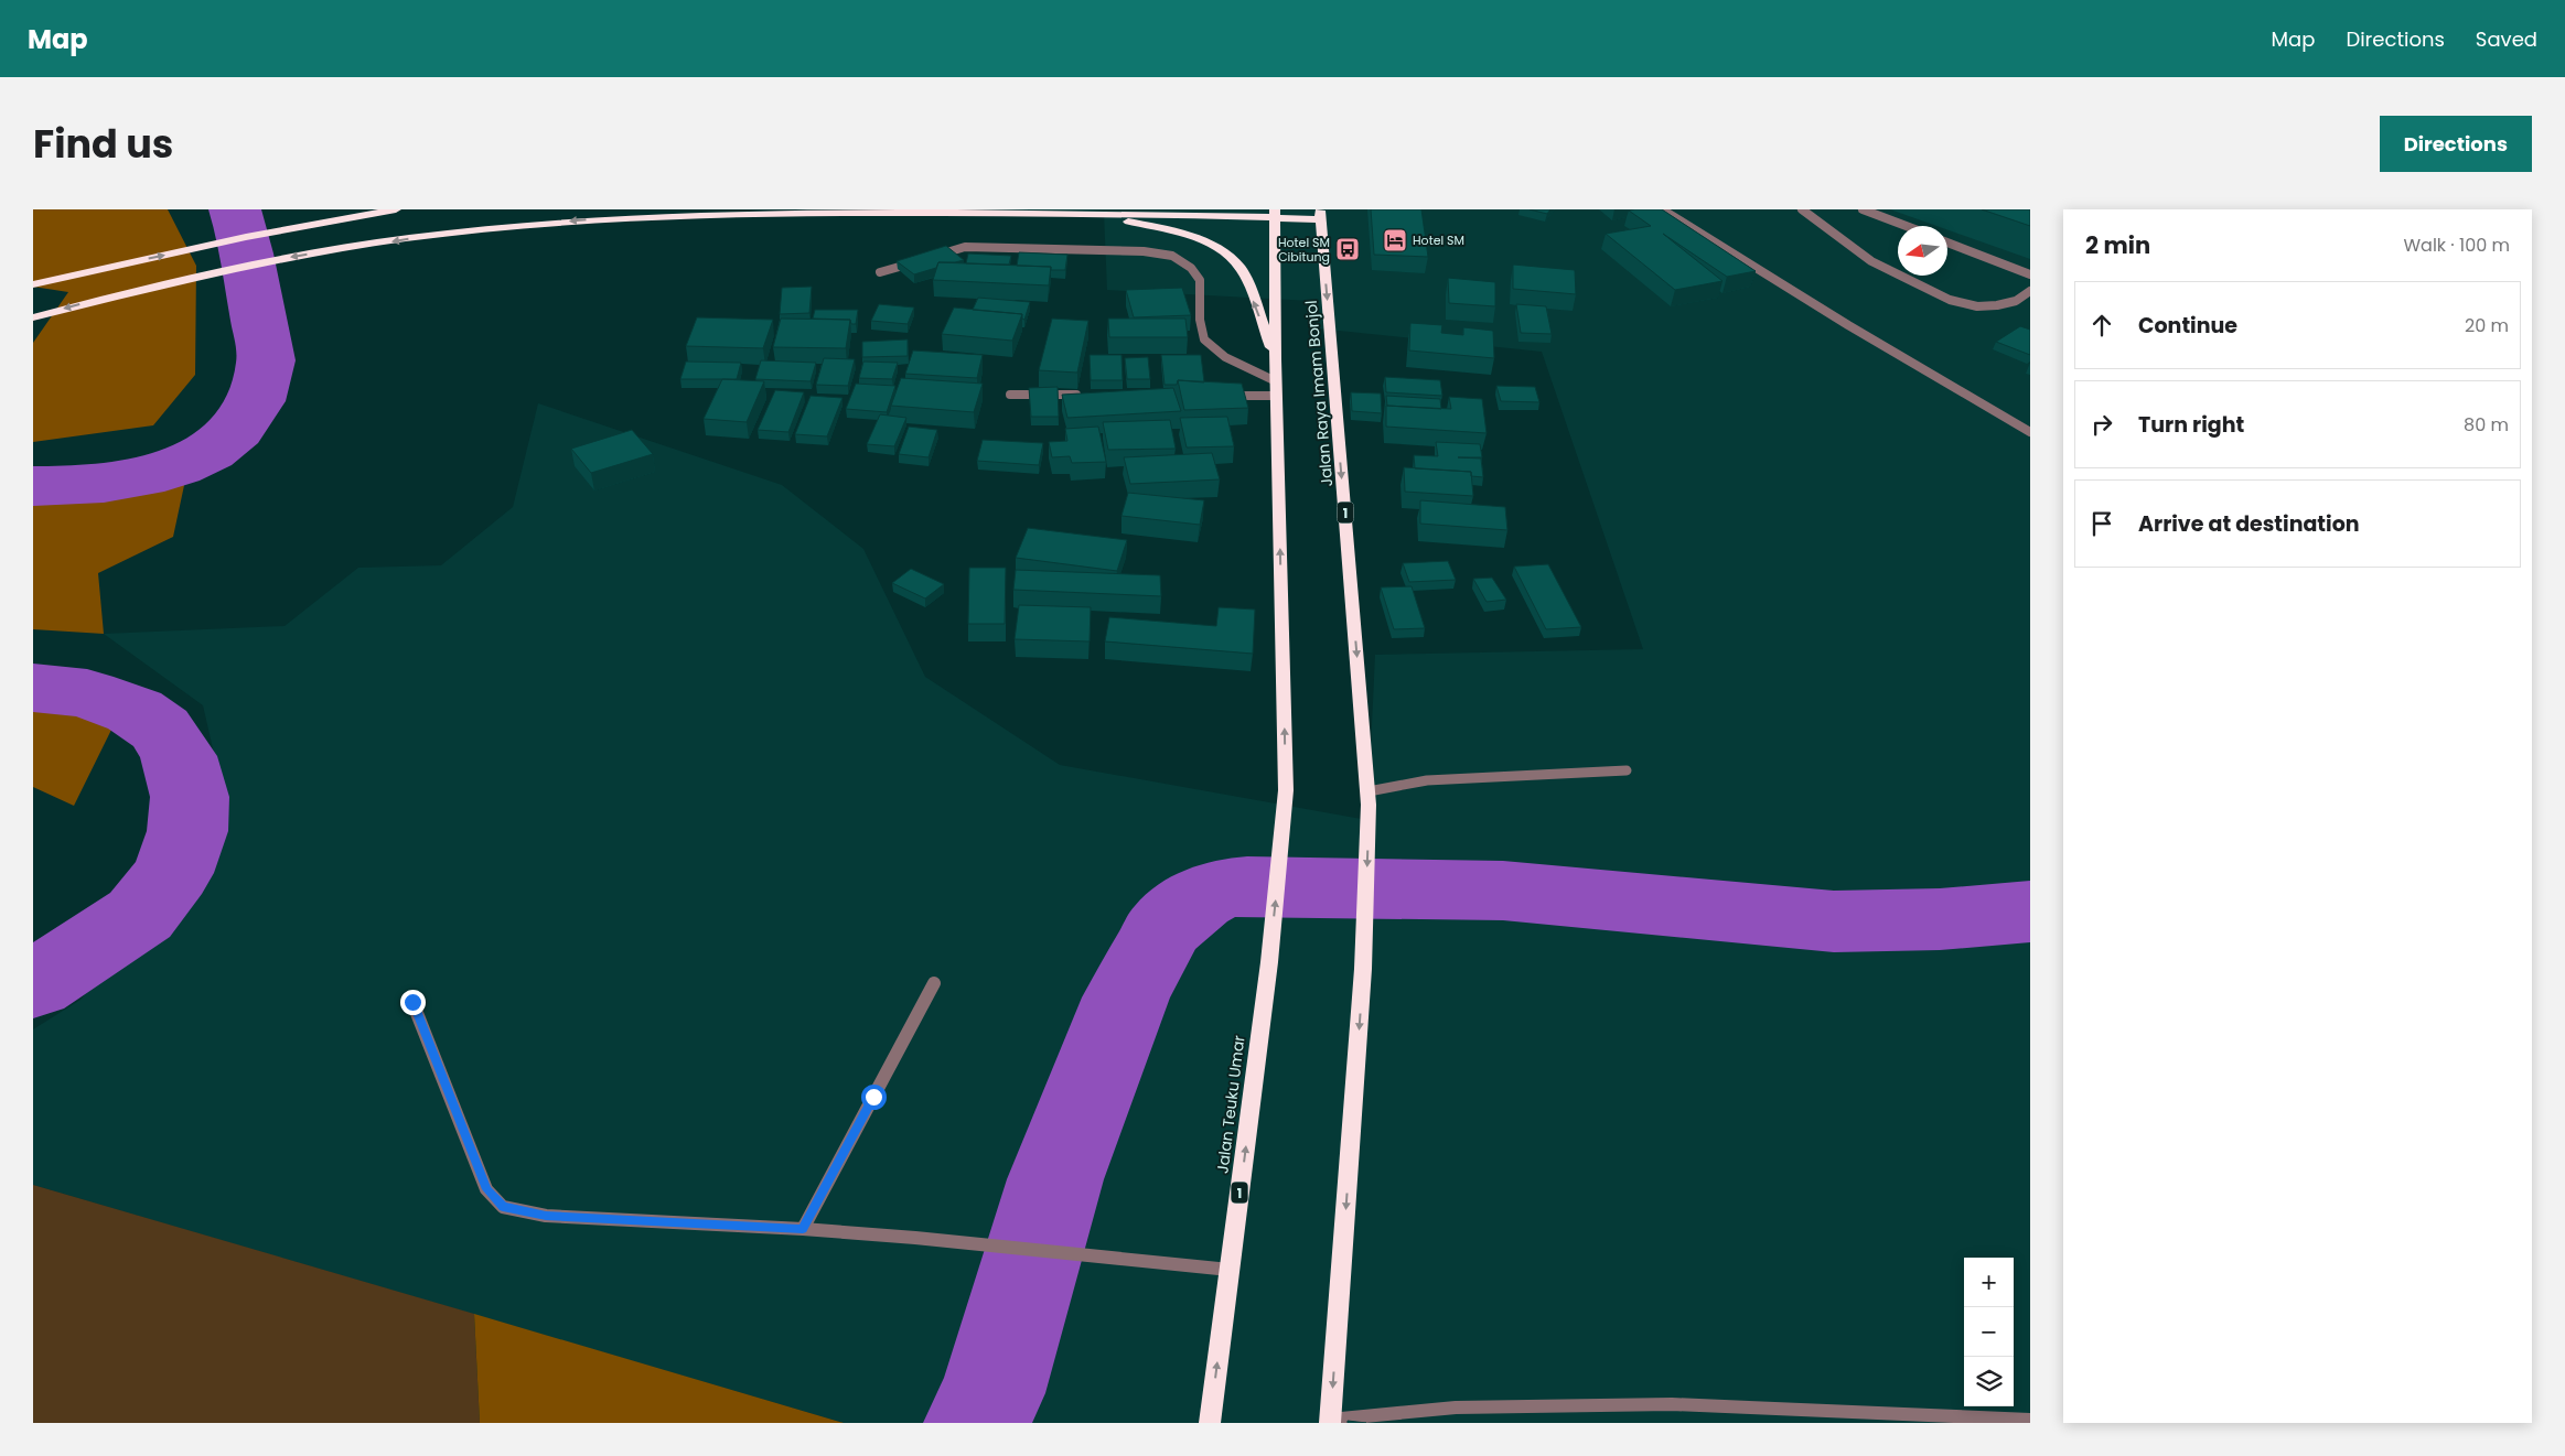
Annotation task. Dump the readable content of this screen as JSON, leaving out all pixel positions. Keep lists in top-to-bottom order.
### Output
{
  "streets": {
    "highway": ["Jalan Raya Imam Bonjol", "1", "Jalan Teuku Umar"]
  },
  "crossings": [
    ["Jalan Raya Imam Bonjol", "1"],
    ["1", "Jalan Teuku Umar"]
  ],
  "one_way": ["Jalan Raya Imam Bonjol"],
  "places": {
    "hotel": ["Hotel SM"],
    "bus stop": ["Hotel SM Cibitung"]
  },
  "north": "left",
  "page": {
    "header": "Map",
    "nav": ["Map", "Directions", "Saved"],
    "title": "Find us",
    "buttons": "Directions",
    "heading": ["2 min", "Walk · 100 m"],
    "list": [
      ["Continue", "20 m"],
      ["Turn right", "80 m"],
      "Arrive at destination"
    ],
    "map_buttons": ["+", "−"]
  }
}
